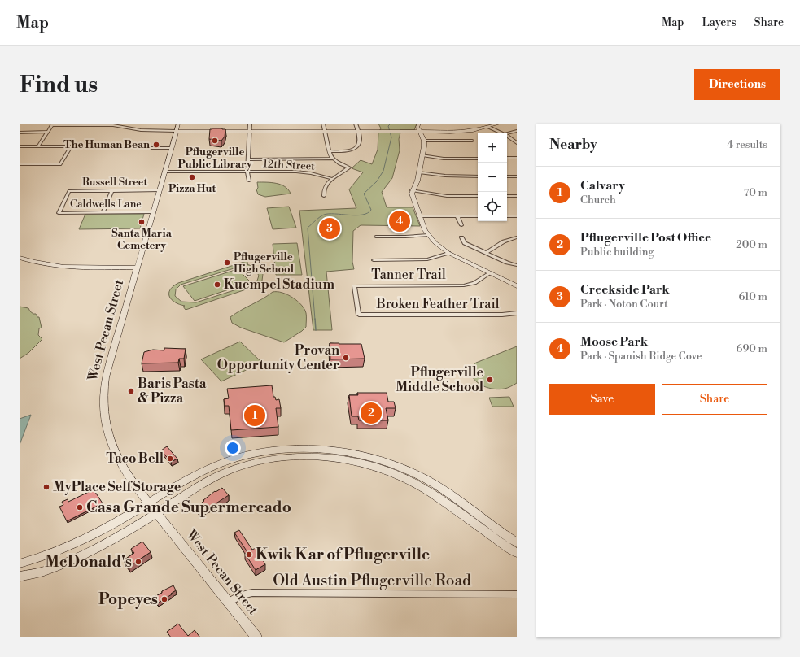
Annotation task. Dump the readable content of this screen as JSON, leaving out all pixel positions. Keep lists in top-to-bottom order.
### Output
{
  "streets": {
    "main road": ["West Pecan Street"],
    "street": [
      "12th Street",
      "Russell Street",
      "Caldwells Lane",
      "Tanner Trail",
      "Broken Feather Trail",
      "Old Austin Pflugerville Road"
    ]
  },
  "crossings": [
    ["12th Street", "West Pecan Street"],
    ["Russell Street", "Caldwells Lane"],
    ["Russell Street", "West Pecan Street"],
    ["Caldwells Lane", "West Pecan Street"],
    ["Tanner Trail", "Broken Feather Trail"],
    ["West Pecan Street", "Old Austin Pflugerville Road"]
  ],
  "places": [
    "Pflugerville Public Library",
    "The Human Bean",
    "Pizza Hut",
    "Santa Maria Cemetery",
    "Pflugerville High School",
    "Kuempel Stadium",
    "Provan Opportunity Center",
    "Pflugerville Middle School",
    "Baris Pasta & Pizza",
    "Taco Bell",
    "MyPlace Self Storage",
    "Casa Grande Supermercado",
    "Kwik Kar of Pflugerville",
    "McDonald's",
    "Popeyes"
  ],
  "page": {
    "header": "Map",
    "nav": ["Map", "Layers", "Share"],
    "buttons": [
      "Directions",
      ["Save", "Share"]
    ],
    "title": "Find us",
    "heading": ["Nearby", "4 results"],
    "map_buttons": ["+", "−"],
    "list": [
      {
        "mark": "1",
        "name": "Calvary",
        "note": "Church",
        "value": "70 m"
      },
      {
        "mark": "2",
        "name": "Pflugerville Post Office",
        "note": "Public building",
        "value": "200 m"
      },
      {
        "mark": "3",
        "name": "Creekside Park",
        "note": "Park · Noton Court",
        "value": "610 m"
      },
      {
        "mark": "4",
        "name": "Moose Park",
        "note": "Park · Spanish Ridge Cove",
        "value": "690 m"
      }
    ],
    "pins": [
      "4",
      "3",
      "2",
      "1"
    ]
  }
}
